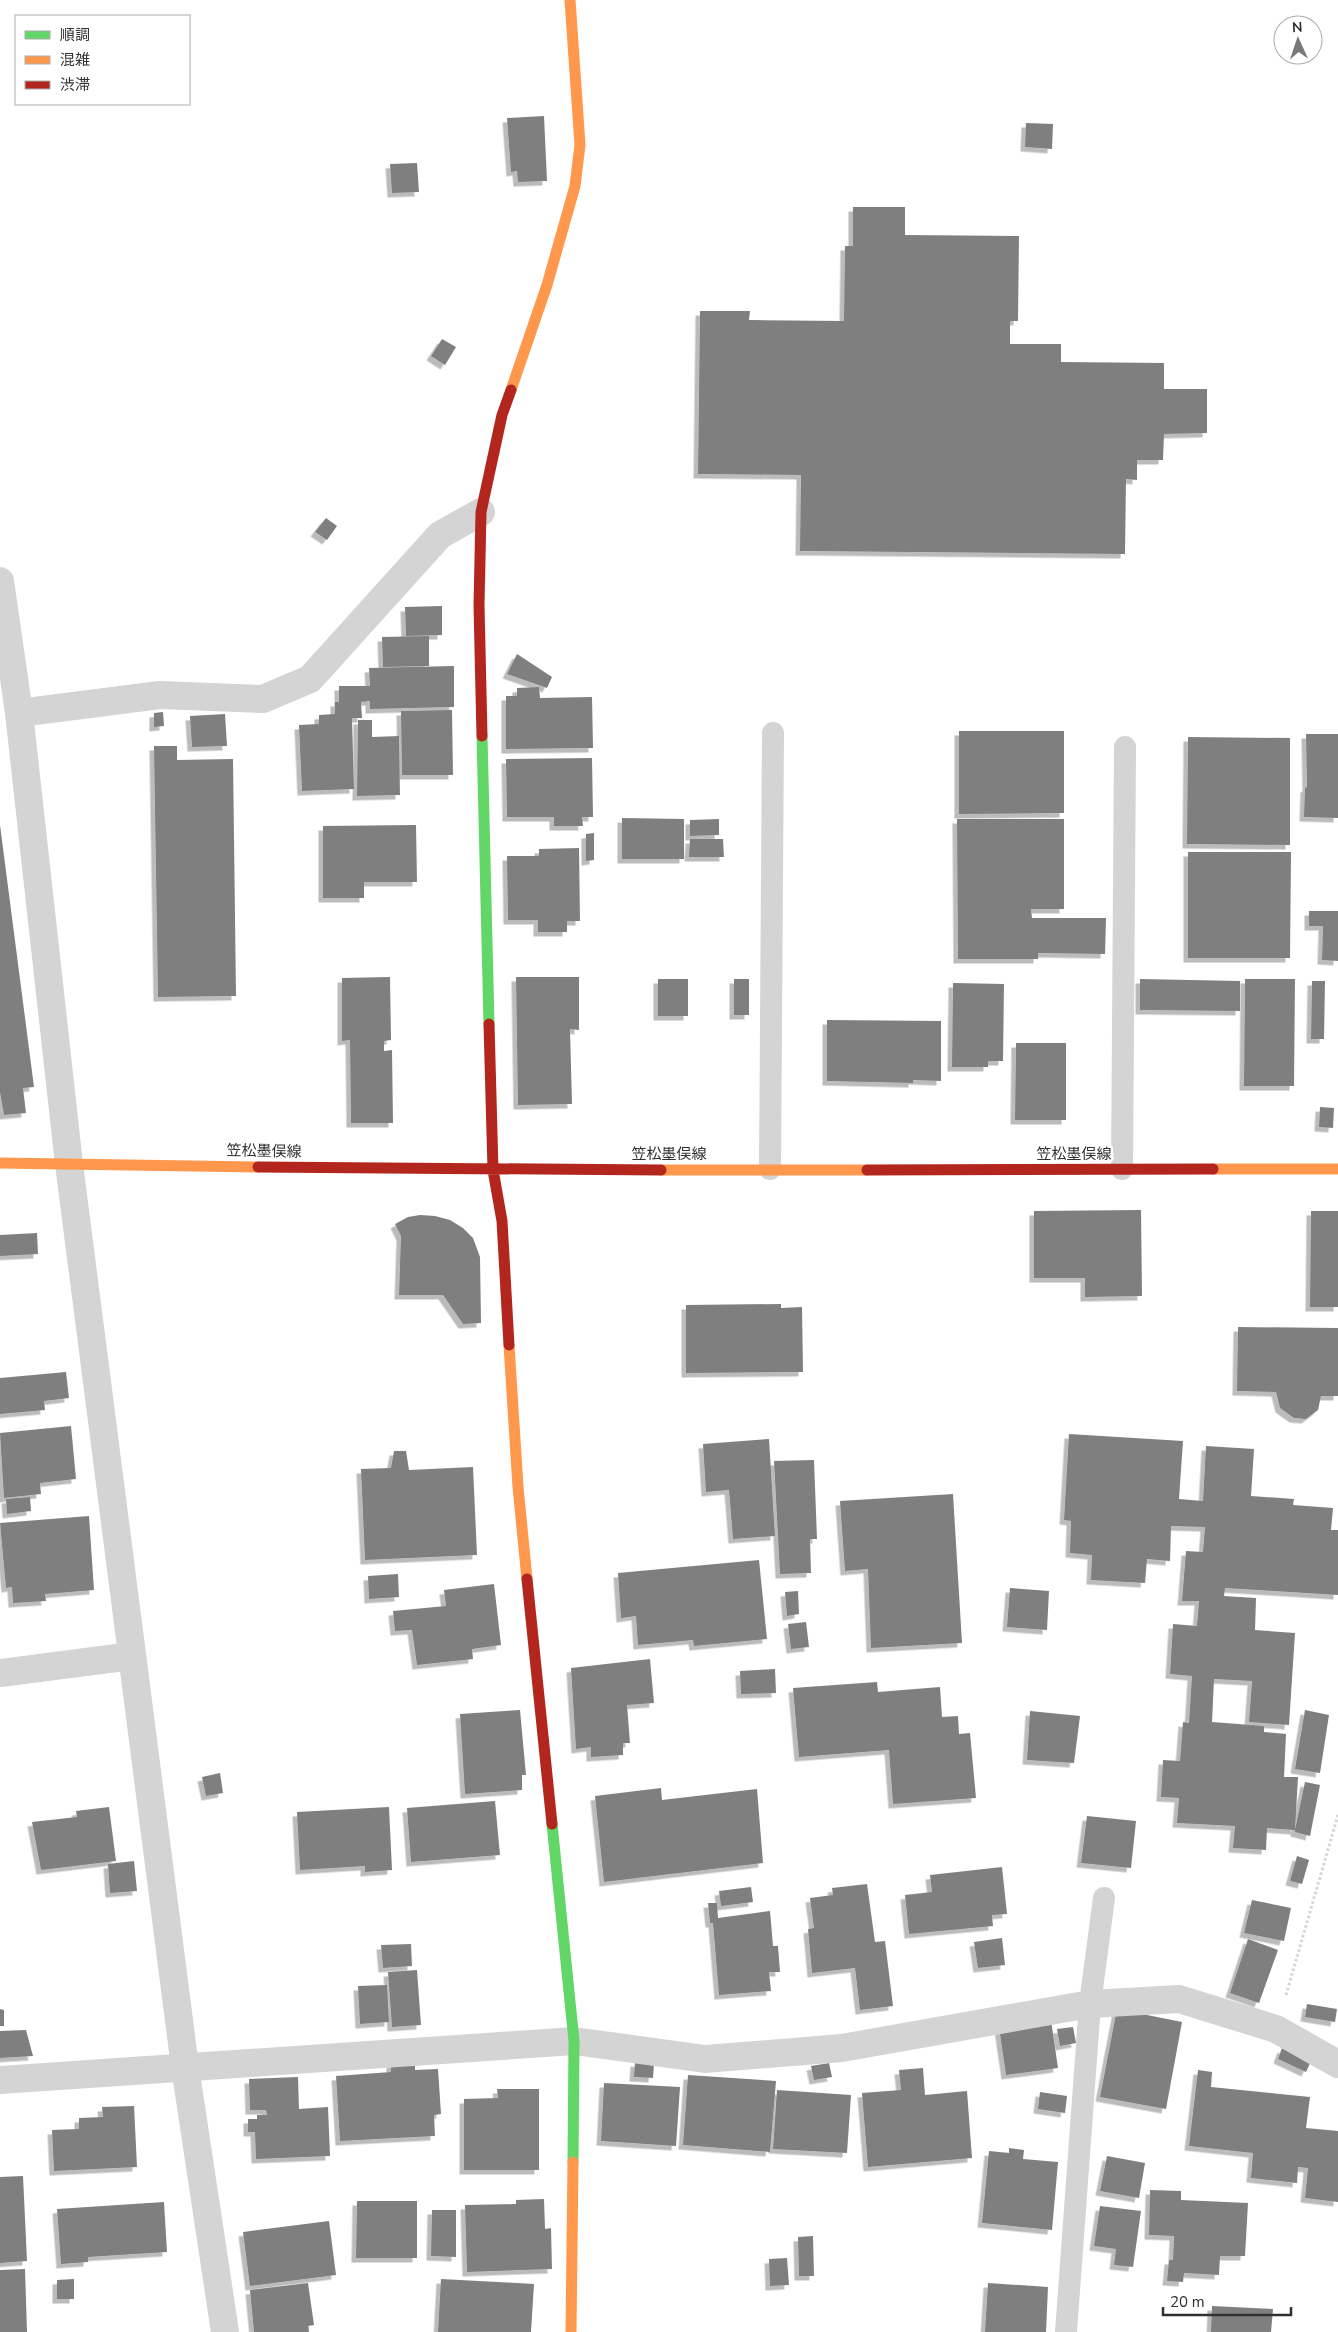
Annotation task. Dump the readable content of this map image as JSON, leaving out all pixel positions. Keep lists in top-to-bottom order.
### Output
{
  "streets": {
    "street": ["笠松墨俣線"]
  },
  "legend": ["順調", "混雑", "渋滞"],
  "scale_bar": "20 m",
  "north": "top"
}
